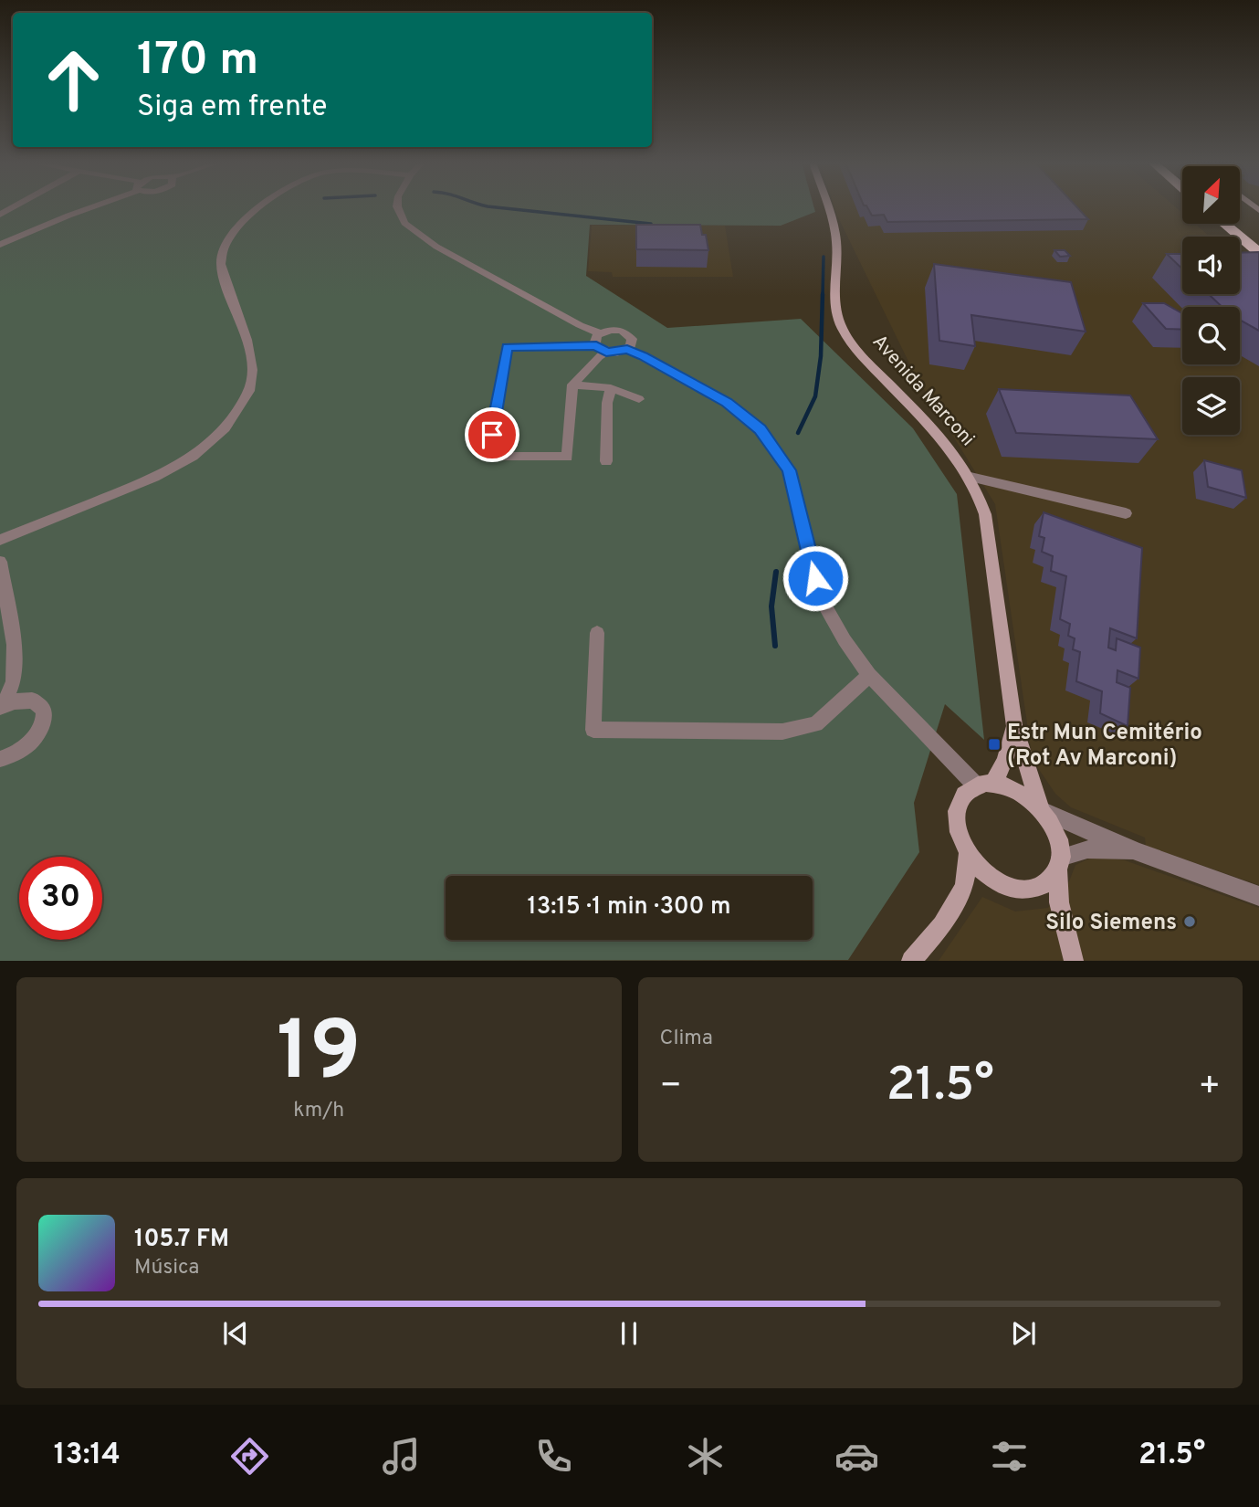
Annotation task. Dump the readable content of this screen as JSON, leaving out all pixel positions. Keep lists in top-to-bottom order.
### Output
{
  "streets": {
    "street": ["Avenida Marconi"]
  },
  "places": {
    "transit": ["Estr Mun Cemitério (Rot Av Marconi)"],
    "other": ["Silo Siemens"]
  },
  "north": "top right",
  "page": {
    "turn": ["170 m", "Siga em frente"],
    "limit": "30",
    "trip": "13:15 · 1 min · 300 m",
    "tile": [
      ["19", "km/h"],
      "Clima"
    ],
    "heat": ["−", "21.5°", "+"],
    "song": ["105.7 FM", "Música"],
    "tabs": ["13:14", "21.5°"]
  }
}
